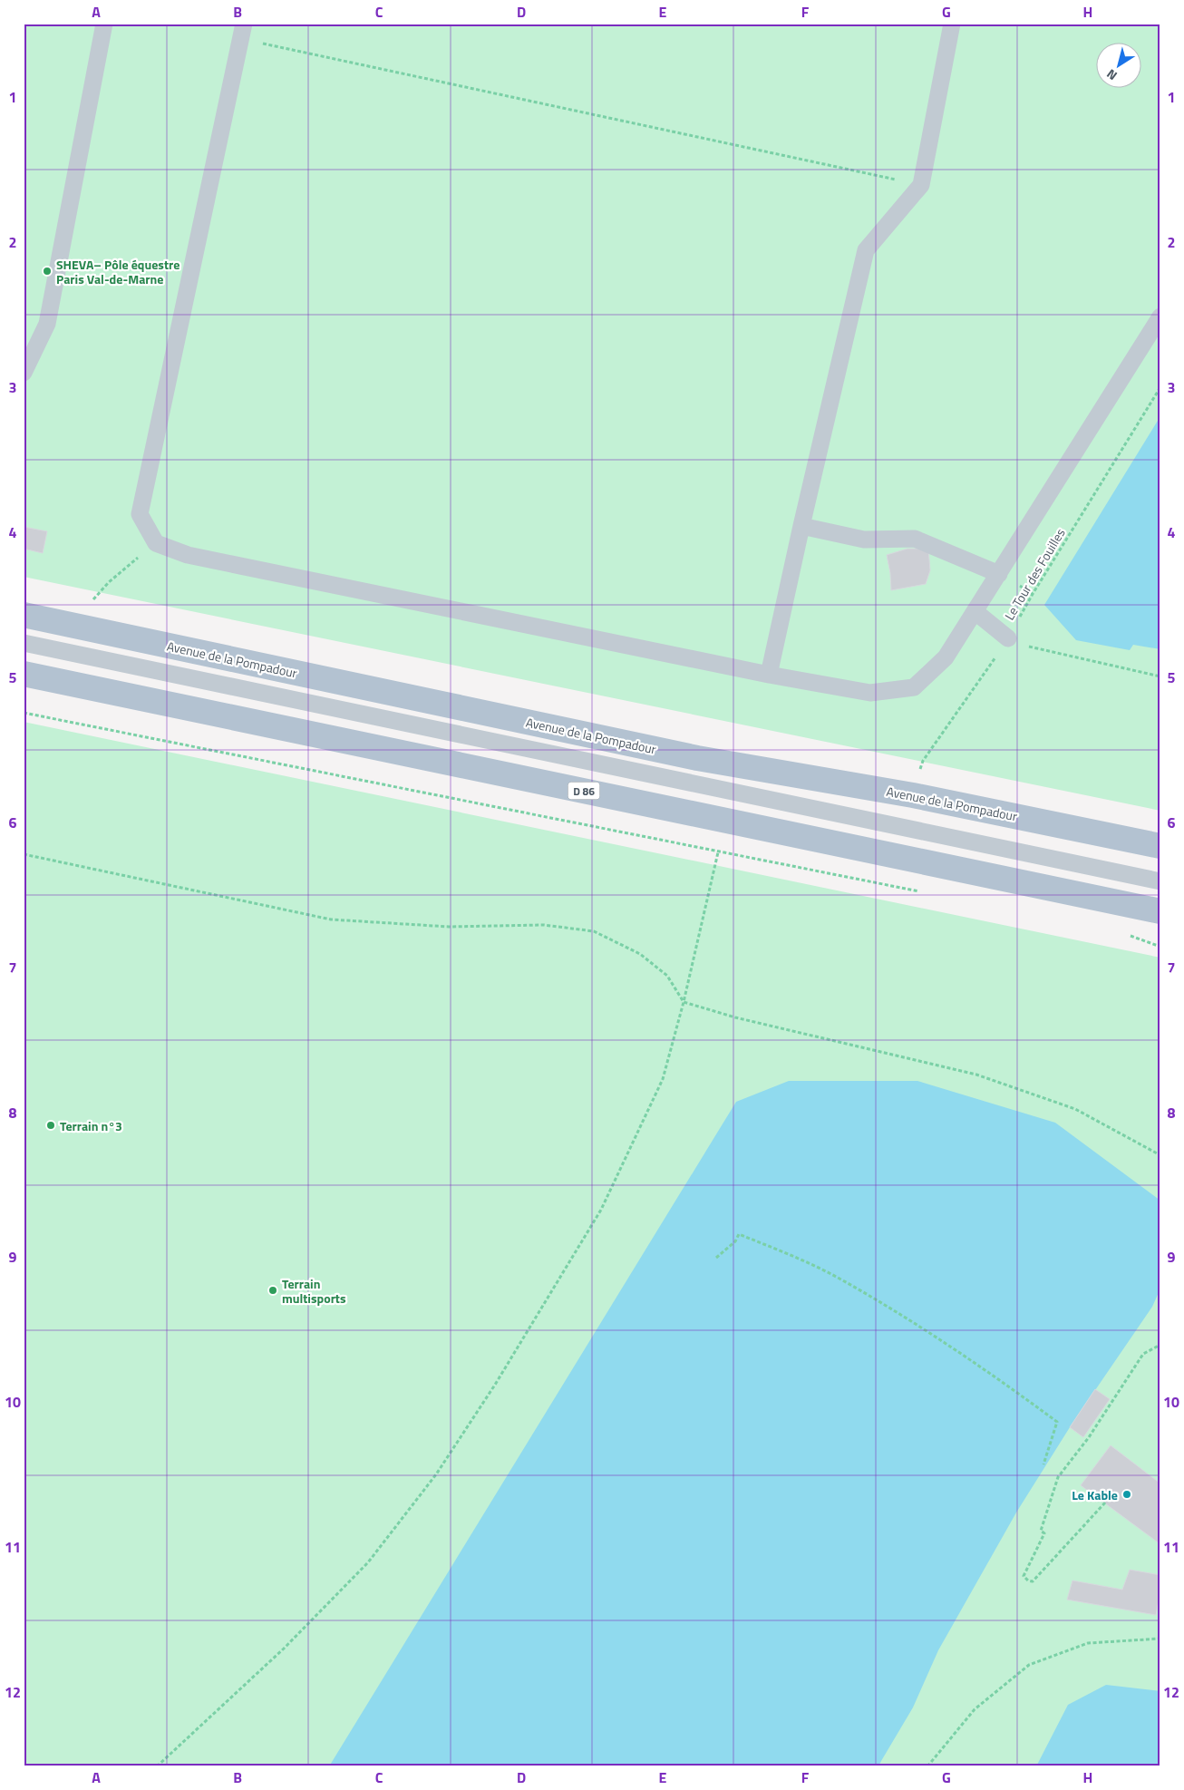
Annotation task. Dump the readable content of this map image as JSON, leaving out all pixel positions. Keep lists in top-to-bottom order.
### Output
{
  "streets": {
    "main road": ["Avenue de la Pompadour", "D 86"],
    "path": ["Le Tour des Fouilles"]
  },
  "places": [
    "SHEVA– Pôle équestre Paris Val-de-Marne",
    "Terrain n°3",
    "Terrain multisports",
    "Le Kable"
  ],
  "north": "bottom left",
  "grid": {
    "columns": [
      "A",
      "B",
      "C",
      "D",
      "E",
      "F",
      "G",
      "H"
    ],
    "rows": [
      "1",
      "2",
      "3",
      "4",
      "5",
      "6",
      "7",
      "8",
      "9",
      "10",
      "11",
      "12"
    ]
  }
}
